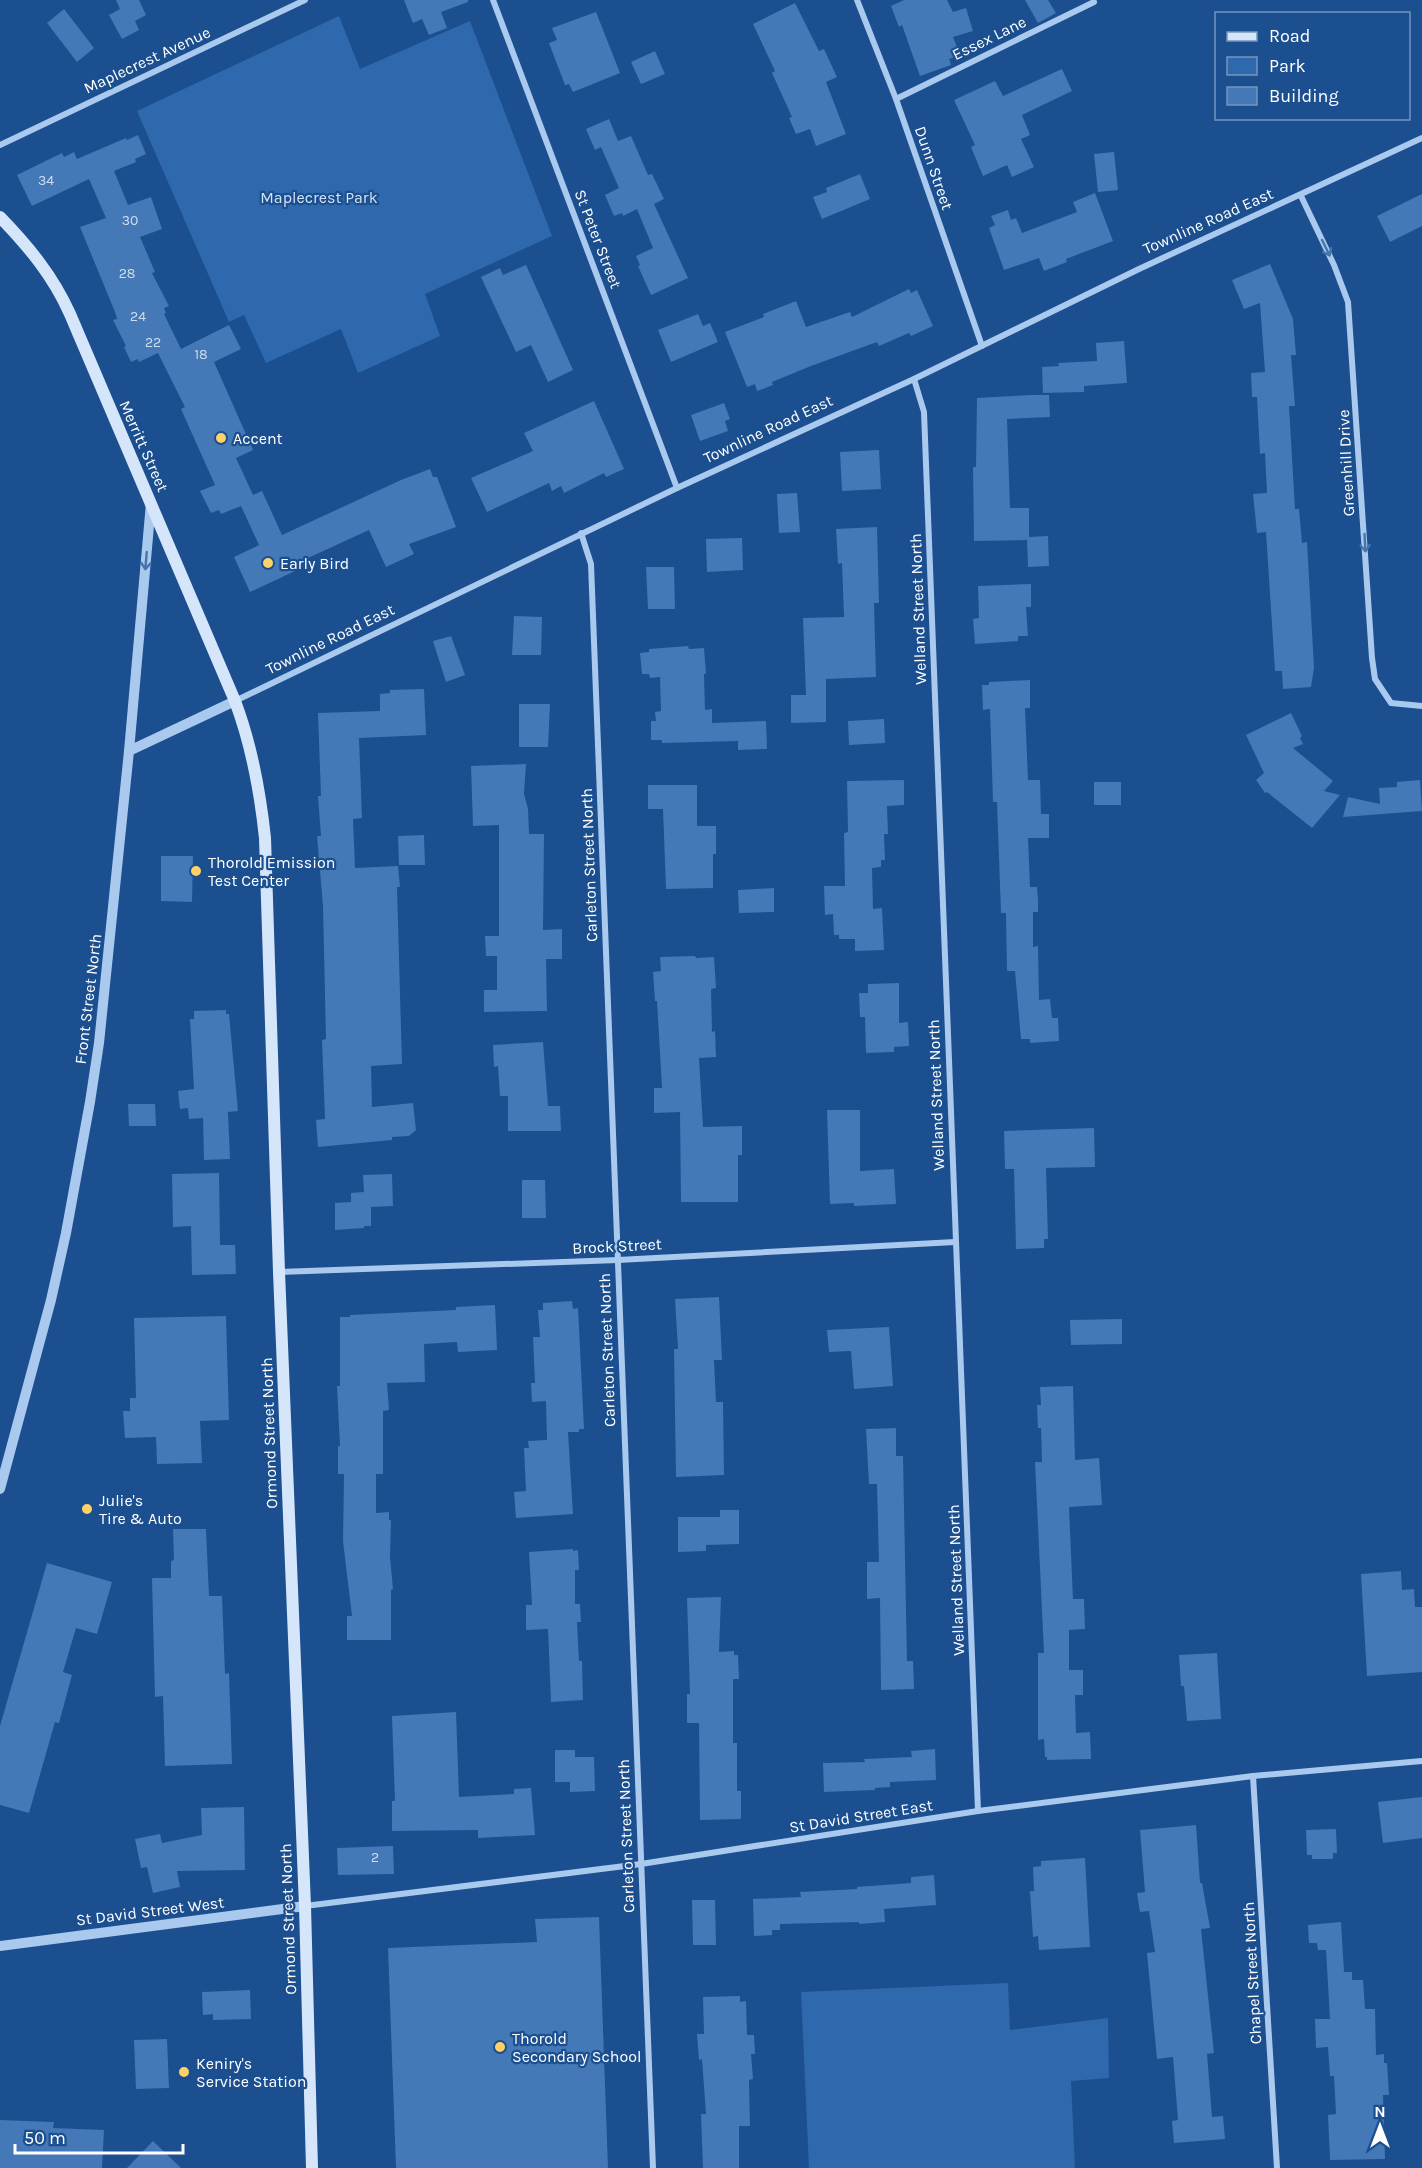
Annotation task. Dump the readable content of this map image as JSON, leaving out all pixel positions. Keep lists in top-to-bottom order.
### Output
{
  "streets": {
    "main road": ["Merritt Street", "Ormond Street North"],
    "street": [
      "Essex Lane",
      "Maplecrest Avenue",
      "Dunn Street",
      "Townline Road East",
      "St Peter Street",
      "Greenhill Drive",
      "Welland Street North",
      "Carleton Street North",
      "Front Street North",
      "Brock Street",
      "St David Street East",
      "St David Street West",
      "Chapel Street North"
    ]
  },
  "crossings": [
    ["Essex Lane", "Dunn Street"],
    ["Dunn Street", "Townline Road East"],
    ["Townline Road East", "St Peter Street"],
    ["Townline Road East", "Merritt Street"],
    ["Townline Road East", "Greenhill Drive"],
    ["Townline Road East", "Welland Street North"],
    ["Townline Road East", "Carleton Street North"],
    ["Townline Road East", "Front Street North"],
    ["Townline Road East", "Ormond Street North"],
    ["Merritt Street", "Front Street North"],
    ["Merritt Street", "Ormond Street North"],
    ["Welland Street North", "Brock Street"],
    ["Welland Street North", "St David Street East"],
    ["Carleton Street North", "Brock Street"],
    ["Carleton Street North", "St David Street East"],
    ["Brock Street", "Ormond Street North"],
    ["Ormond Street North", "St David Street East"],
    ["Ormond Street North", "St David Street West"],
    ["St David Street East", "St David Street West"],
    ["St David Street East", "Chapel Street North"]
  ],
  "one_way": ["Greenhill Drive"],
  "parks": ["Maplecrest Park"],
  "places": [
    "Accent",
    "Early Bird",
    "Thorold Emission Test Center",
    "Julie's Tire & Auto",
    "Thorold Secondary School",
    "Keniry's Service Station"
  ],
  "house_numbers": [
    "34",
    "30",
    "28",
    "24",
    "22",
    "18",
    "2"
  ],
  "legend": ["Road", "Park", "Building"],
  "scale_bar": "50 m",
  "north": "top"
}
